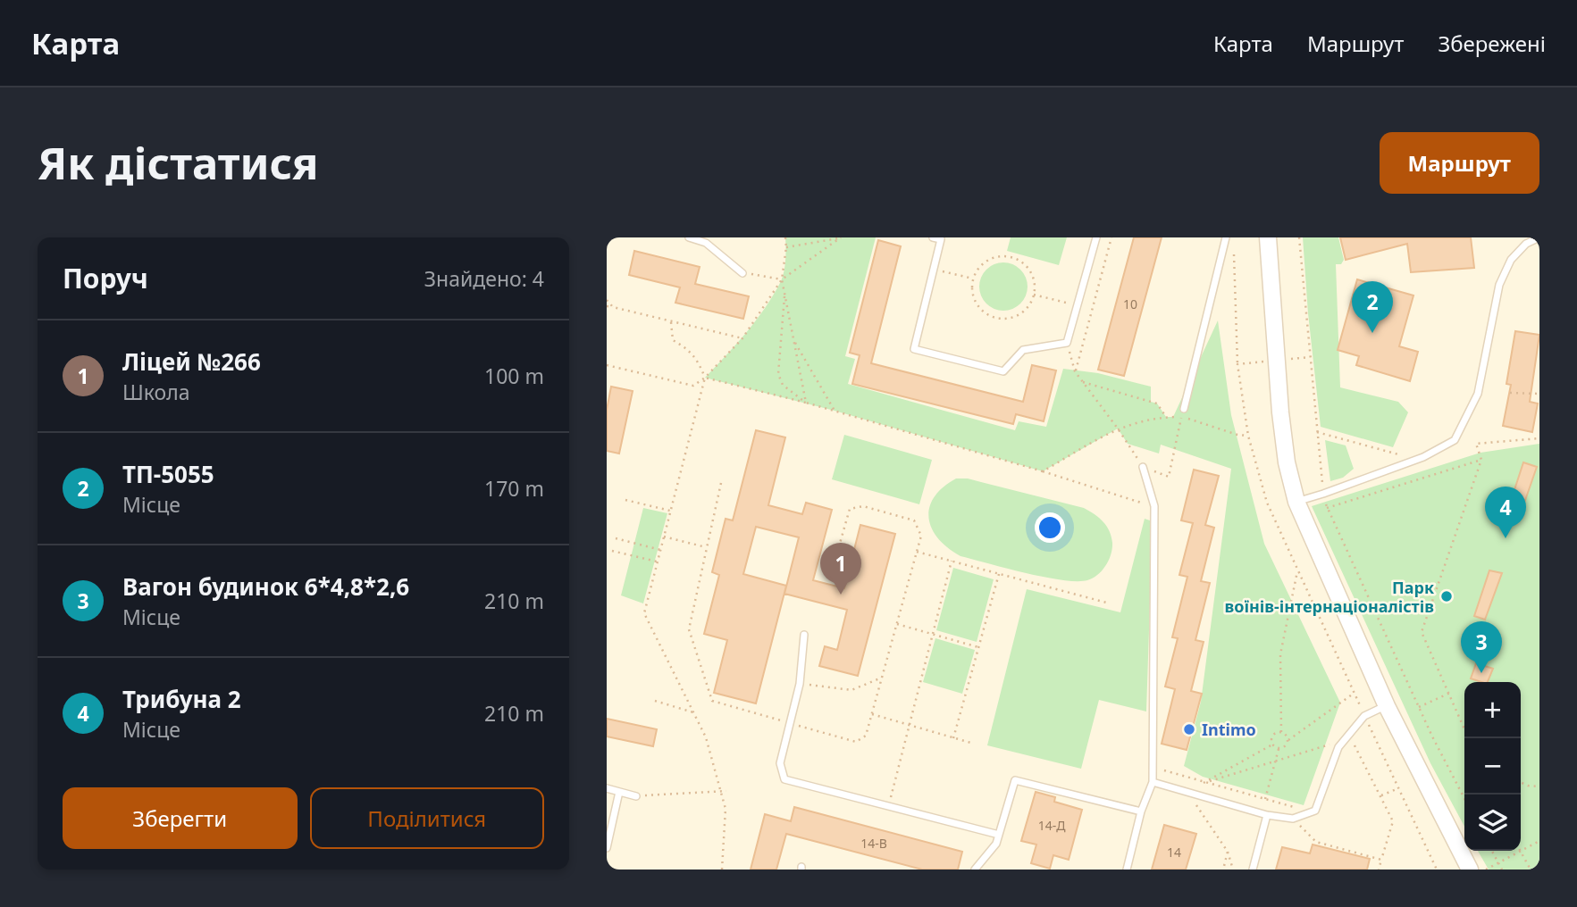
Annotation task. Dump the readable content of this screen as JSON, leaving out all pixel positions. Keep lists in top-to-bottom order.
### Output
{
  "places": ["Парк воїнів-інтернаціоналістів", "Intimo"],
  "house_numbers": [
    "10",
    "14-Д",
    "14-В",
    "14"
  ],
  "page": {
    "header": "Карта",
    "nav": ["Карта", "Маршрут", "Збережені"],
    "buttons": [
      "Маршрут",
      ["Зберегти", "Поділитися"]
    ],
    "title": "Як дістатися",
    "heading": ["Поруч", "Знайдено: 4"],
    "pins": [
      "2",
      "4",
      "1",
      "3"
    ],
    "list": [
      {
        "mark": "1",
        "name": "Ліцей №266",
        "note": "Школа",
        "value": "100 m"
      },
      {
        "mark": "2",
        "name": "ТП-5055",
        "note": "Місце",
        "value": "170 m"
      },
      {
        "mark": "3",
        "name": "Вагон будинок 6*4,8*2,6",
        "note": "Місце",
        "value": "210 m"
      },
      {
        "mark": "4",
        "name": "Трибуна 2",
        "note": "Місце",
        "value": "210 m"
      }
    ],
    "map_buttons": ["+", "−"]
  }
}
